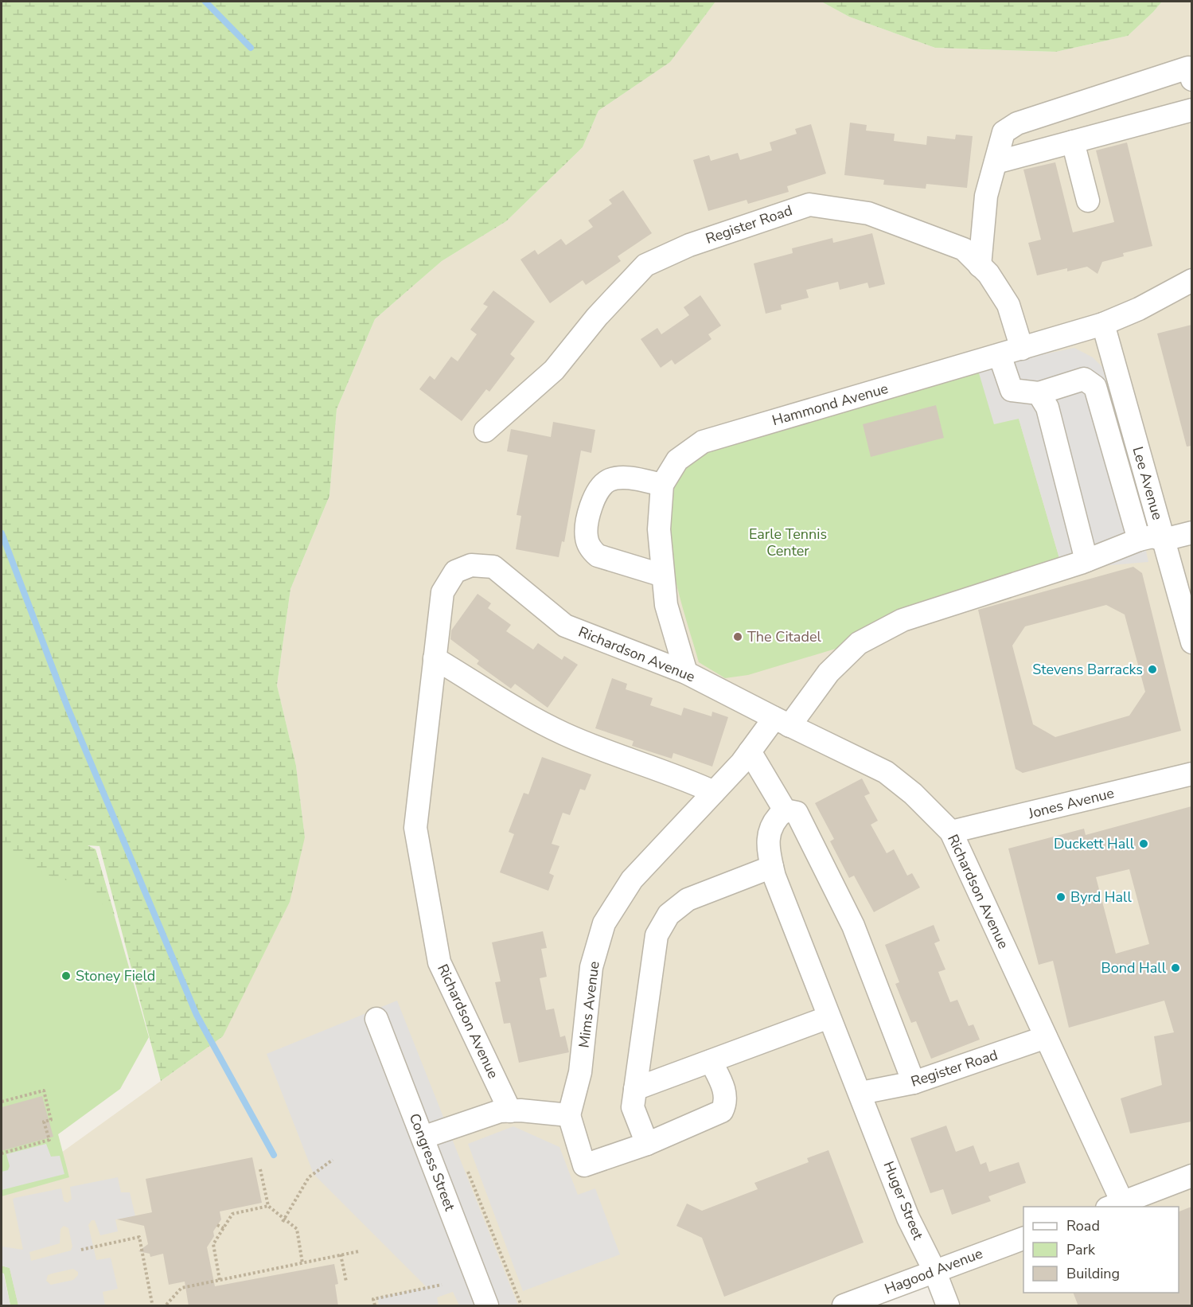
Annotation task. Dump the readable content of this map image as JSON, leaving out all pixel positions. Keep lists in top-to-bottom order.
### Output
{
  "streets": {
    "street": [
      "Register Road",
      "Hammond Avenue",
      "Lee Avenue",
      "Richardson Avenue",
      "Jones Avenue",
      "Mims Avenue",
      "Congress Street",
      "Huger Street",
      "Hagood Avenue"
    ]
  },
  "crossings": [
    ["Register Road", "Hammond Avenue"],
    ["Register Road", "Richardson Avenue"],
    ["Register Road", "Huger Street"],
    ["Hammond Avenue", "Lee Avenue"],
    ["Hammond Avenue", "Richardson Avenue"],
    ["Richardson Avenue", "Jones Avenue"],
    ["Richardson Avenue", "Mims Avenue"],
    ["Huger Street", "Hagood Avenue"]
  ],
  "parks": ["Earle Tennis Center"],
  "places": [
    "The Citadel",
    "Stevens Barracks",
    "Duckett Hall",
    "Byrd Hall",
    "Bond Hall",
    "Stoney Field"
  ],
  "legend": ["Road", "Park", "Building"]
}
